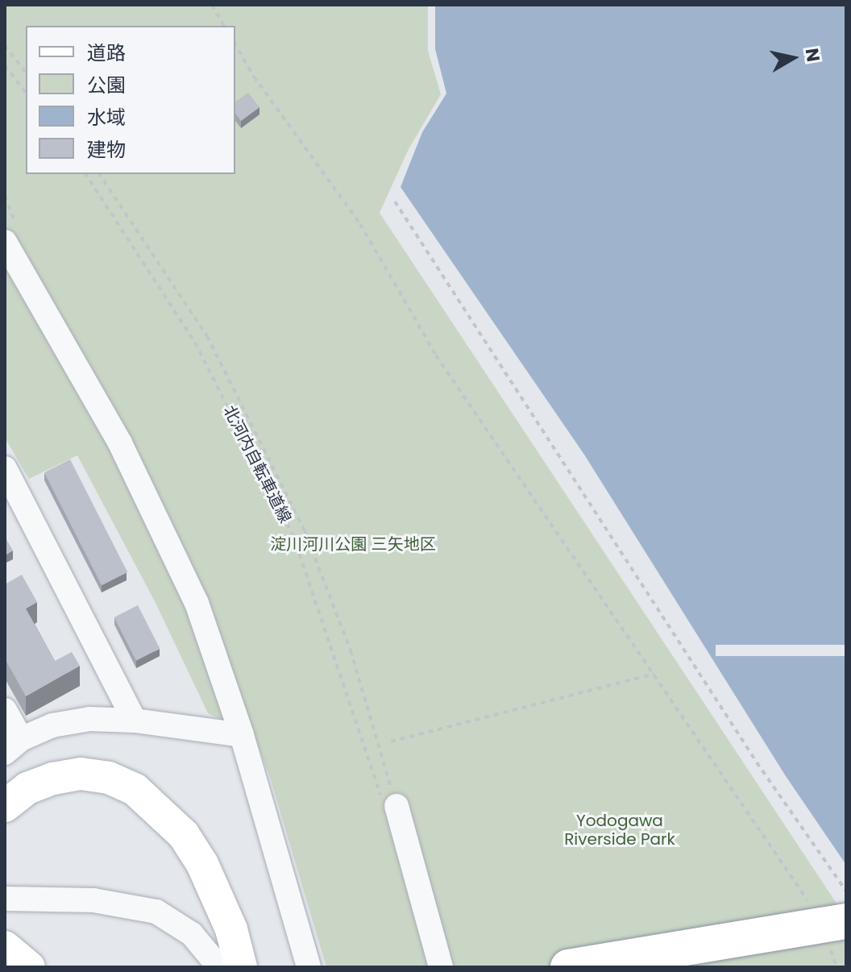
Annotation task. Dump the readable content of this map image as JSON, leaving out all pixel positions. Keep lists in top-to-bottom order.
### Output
{
  "streets": {
    "path": ["北河内自転車道線"]
  },
  "parks": ["淀川河川公園 三矢地区", "Yodogawa Riverside Park"],
  "legend": [
    "道路",
    "公園",
    "水域",
    "建物"
  ],
  "north": "right"
}
